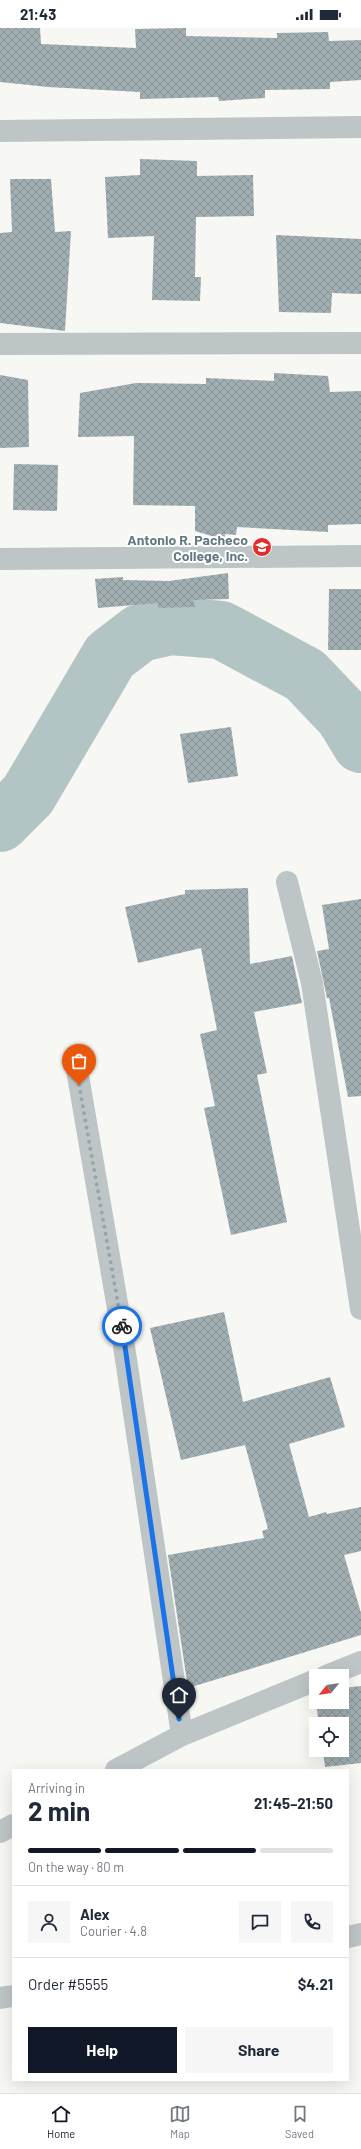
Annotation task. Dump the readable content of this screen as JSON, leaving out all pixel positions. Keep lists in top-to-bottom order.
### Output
{
  "places": {
    "school or university": ["Antonio R. Pacheco College, Inc."]
  },
  "north": "bottom left",
  "page": {
    "status": "21:43",
    "heading": ["2 min", "Arriving in", "21:45–21:50"],
    "panel": [
      "Alex",
      "Courier · 4.8",
      "Order #5555",
      "$4.21"
    ],
    "bar": "On the way · 80 m",
    "buttons": ["Help", "Share"],
    "tabs": ["Home", "Map", "Saved"]
  }
}
